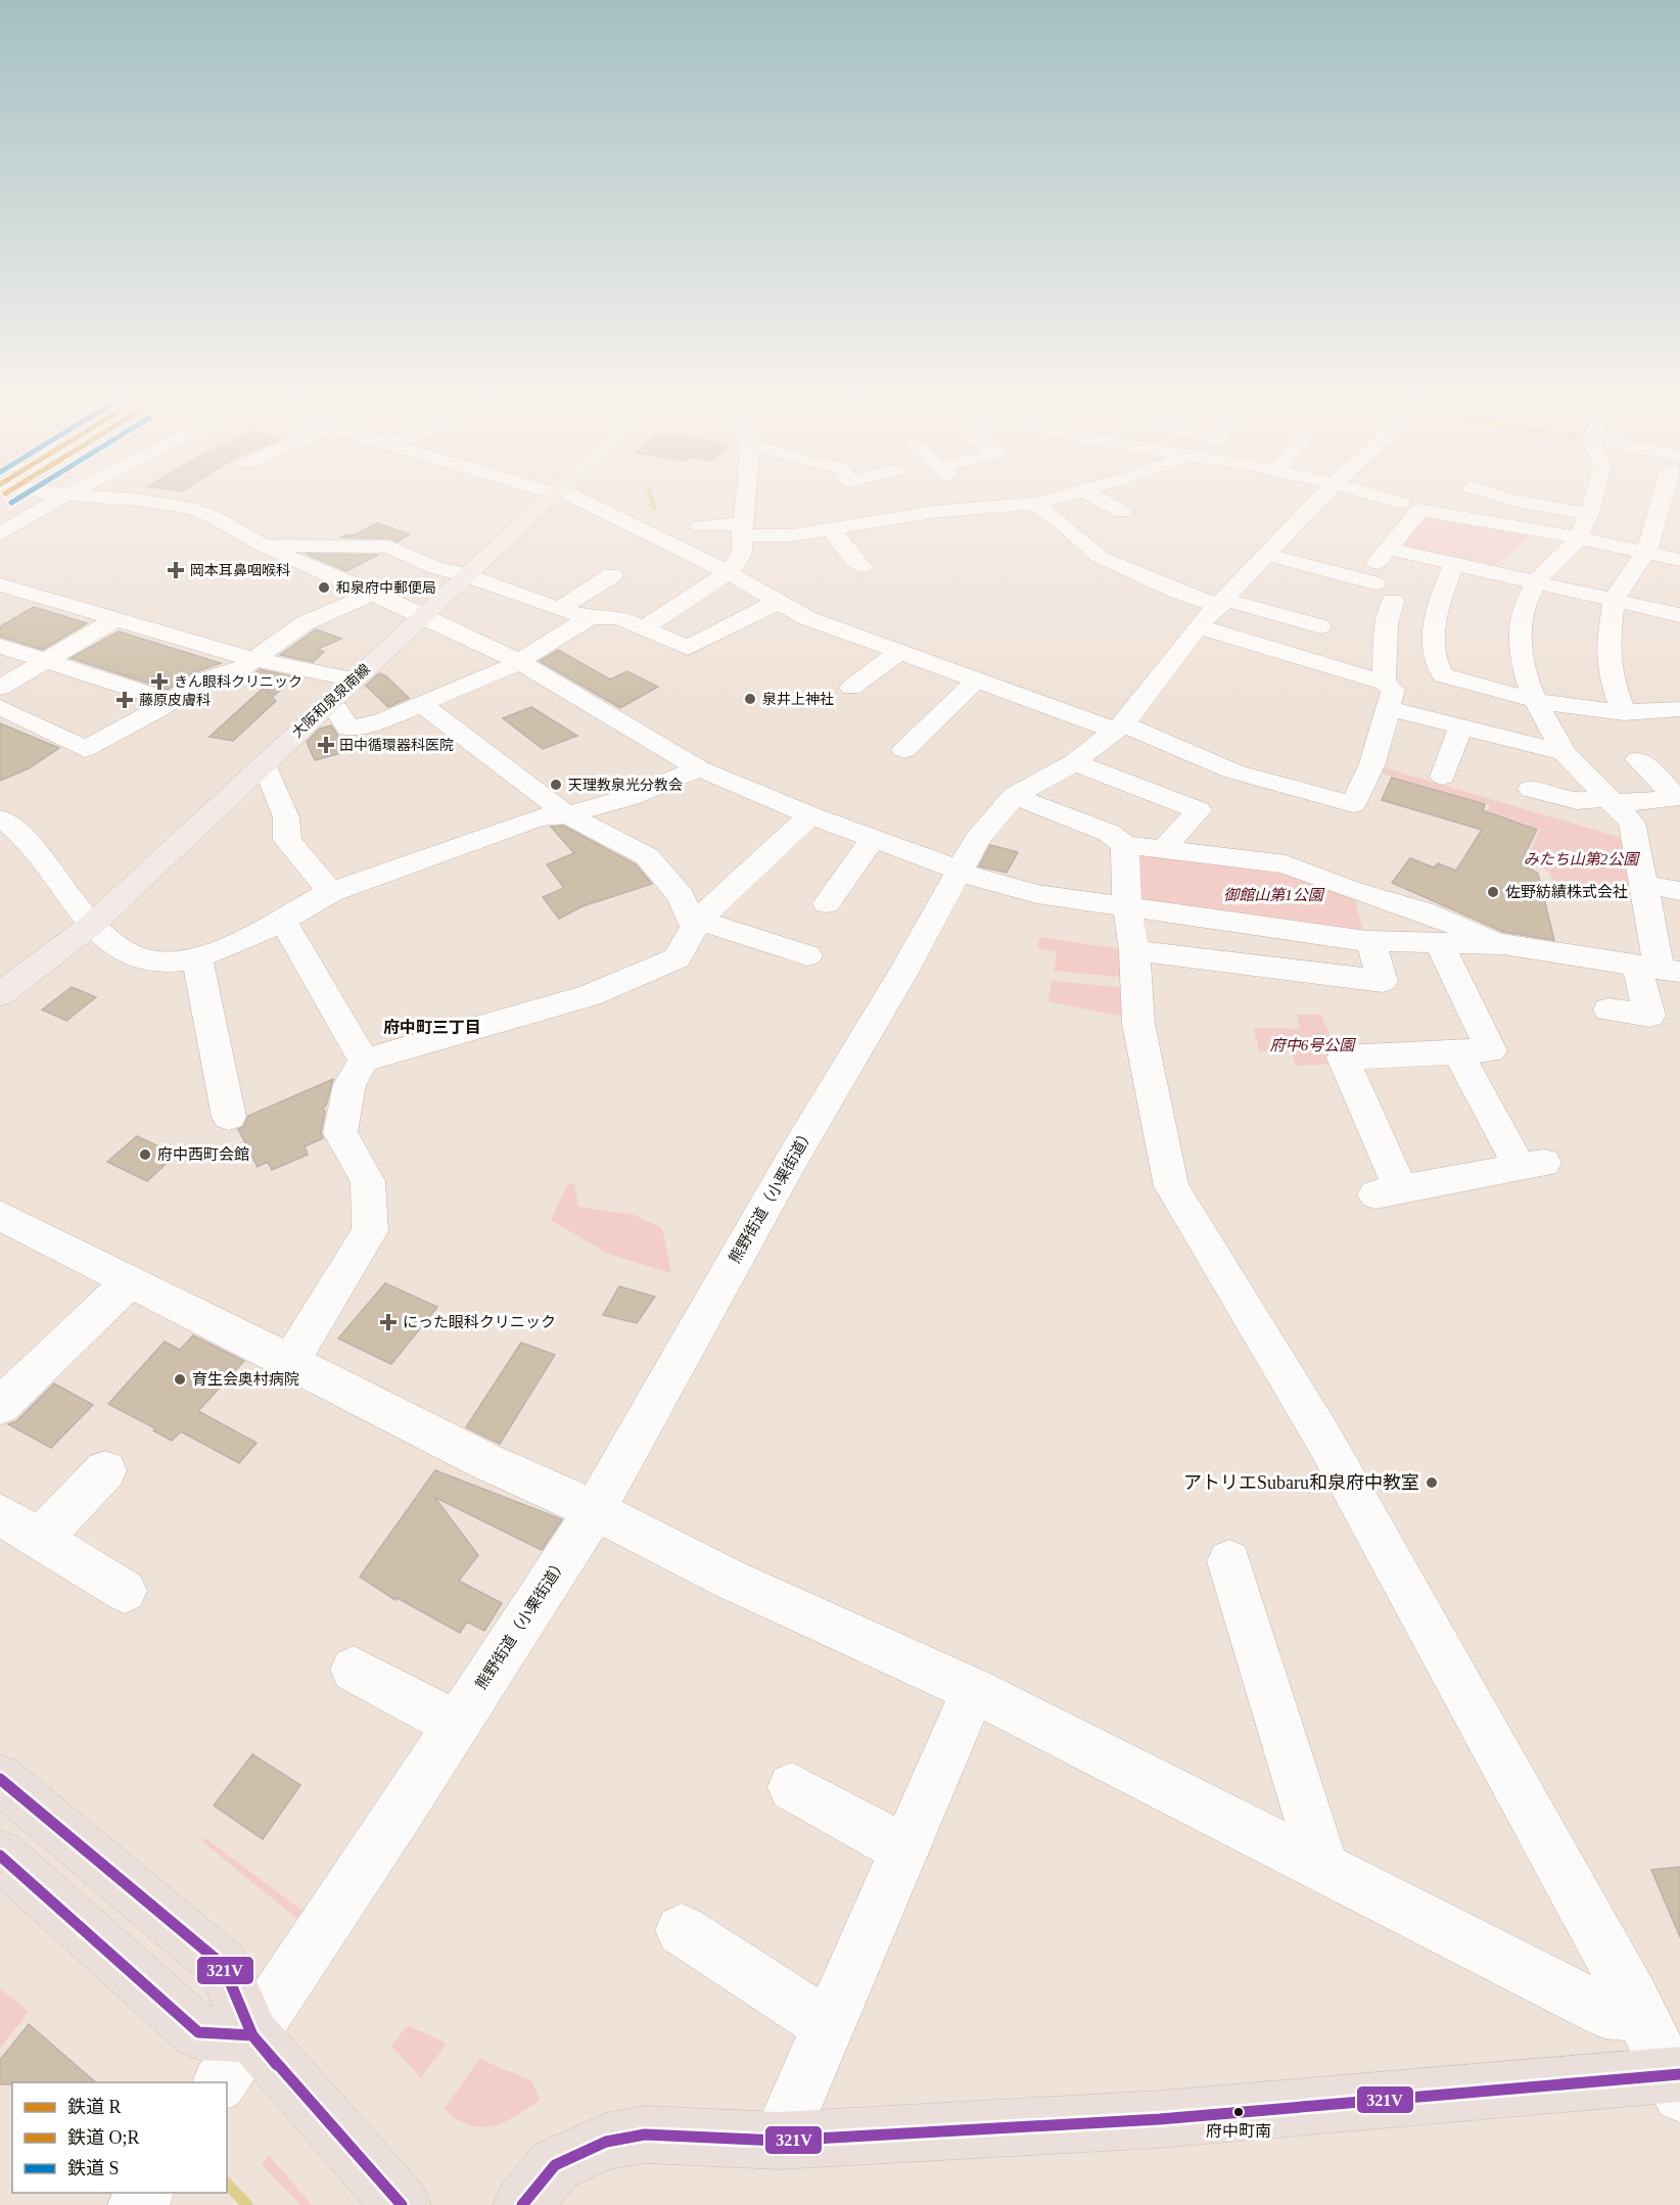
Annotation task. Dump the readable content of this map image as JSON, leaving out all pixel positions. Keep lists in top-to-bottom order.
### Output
{
  "streets": {
    "main road": ["大阪和泉泉南線"],
    "street": ["熊野街道（小栗街道）"]
  },
  "districts": ["府中町三丁目"],
  "parks": ["みたち山第2公園", "御館山第1公園", "府中6号公園"],
  "places": {
    "health": [
      "岡本耳鼻咽喉科",
      "きん眼科クリニック",
      "藤原皮膚科",
      "田中循環器科医院",
      "にった眼科クリニック"
    ],
    "other": [
      "和泉府中郵便局",
      "泉井上神社",
      "天理教泉光分教会",
      "佐野紡績株式会社",
      "府中西町会館",
      "育生会奥村病院",
      "アトリエSubaru和泉府中教室",
      "府中町南"
    ]
  },
  "lines": ["transit line 321V"],
  "legend": ["鉄道 R", "鉄道 O;R", "鉄道 S"]
}
